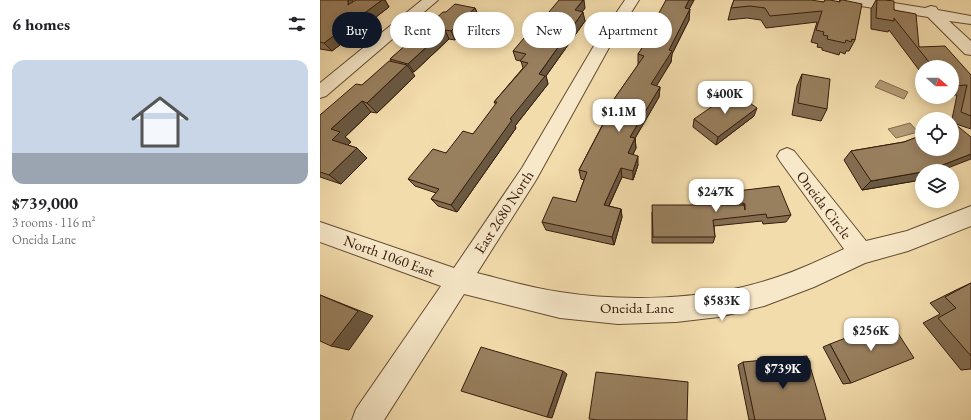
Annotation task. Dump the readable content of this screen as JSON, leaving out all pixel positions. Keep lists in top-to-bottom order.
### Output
{
  "streets": {
    "street": [
      "Oneida Circle",
      "East 2680 North",
      "North 1060 East",
      "Oneida Lane"
    ]
  },
  "crossings": [
    ["Oneida Circle", "Oneida Lane"],
    ["East 2680 North", "North 1060 East"],
    ["East 2680 North", "Oneida Lane"],
    ["North 1060 East", "Oneida Lane"]
  ],
  "north": "right",
  "page": {
    "heading": "6 homes",
    "chip": [
      "Buy",
      "Rent",
      "Filters",
      "New",
      "Apartment"
    ],
    "list": [
      {
        "name": "$739,000",
        "note": "3 rooms · 116 m² · Oneida Lane"
      }
    ],
    "price": [
      "$400K",
      "$1.1M",
      "$247K",
      "$583K",
      "$256K",
      "$739K"
    ]
  }
}
